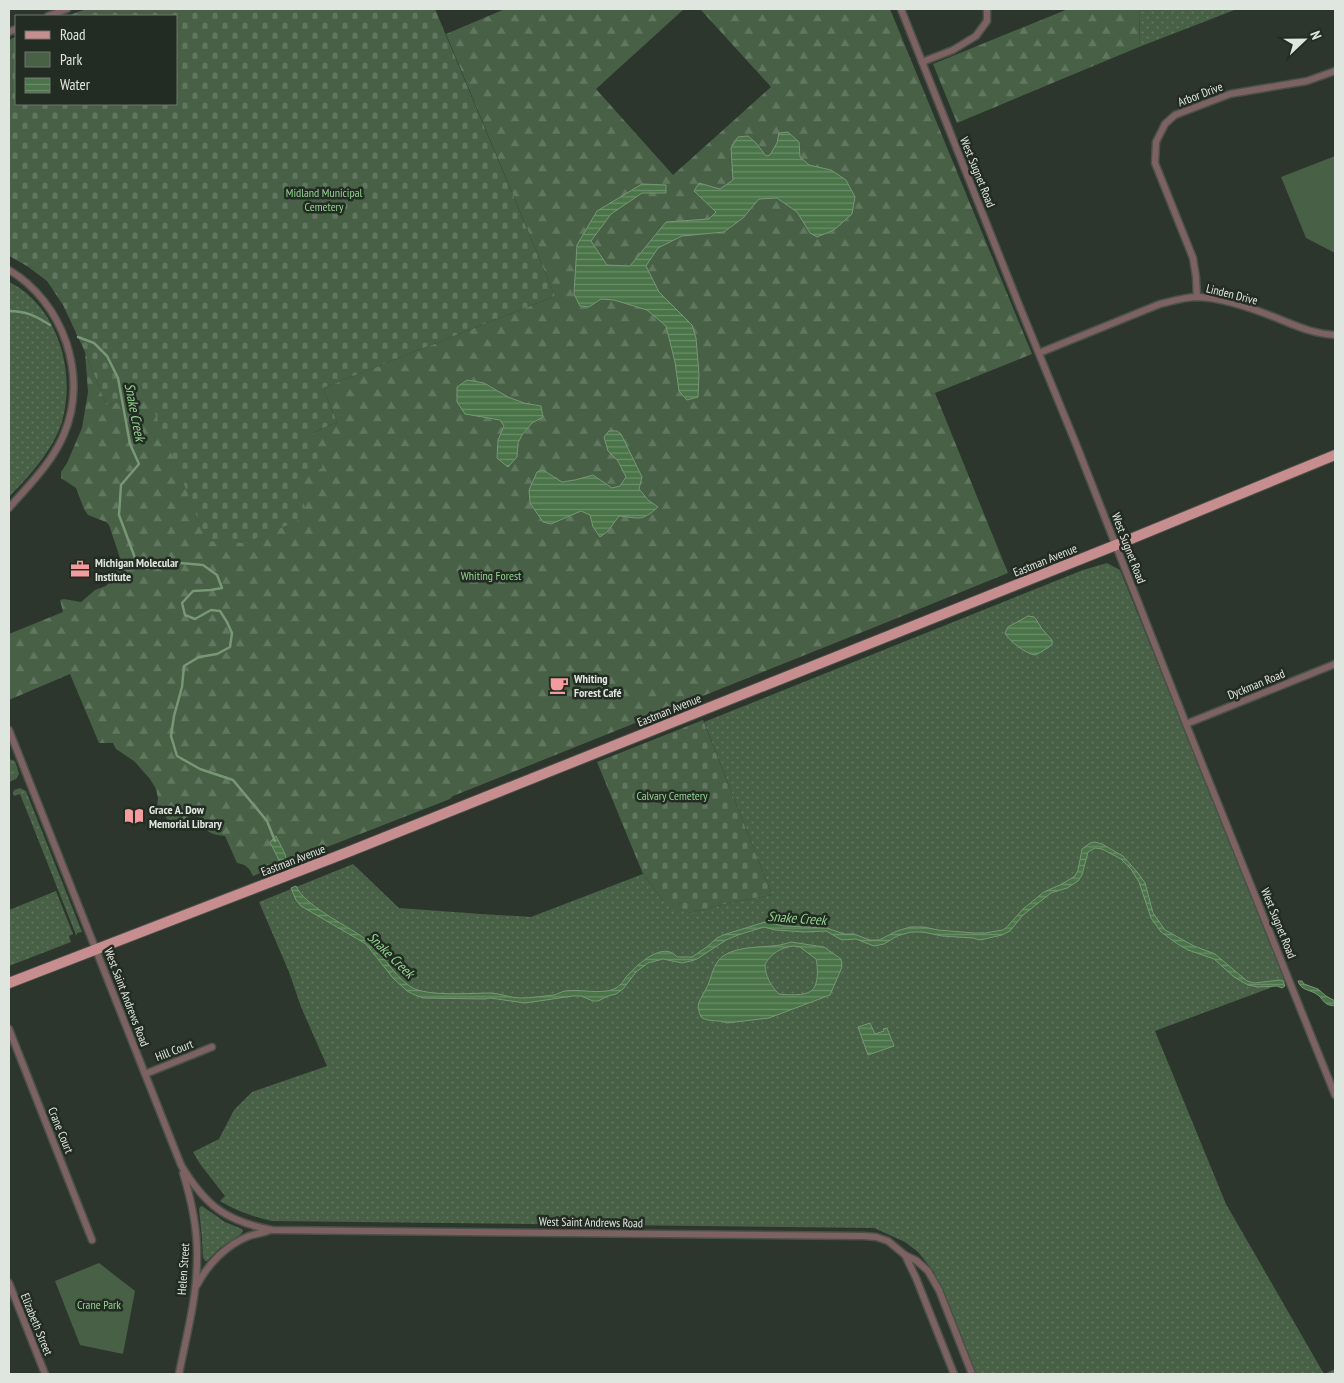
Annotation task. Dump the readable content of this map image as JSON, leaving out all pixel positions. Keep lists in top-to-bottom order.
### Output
{
  "streets": {
    "main road": ["Eastman Avenue"],
    "street": [
      "Arbor Drive",
      "West Sugnet Road",
      "Linden Drive",
      "Dyckman Road",
      "West Saint Andrews Road",
      "Hill Court",
      "Crane Court",
      "Helen Street",
      "Elizabeth Street"
    ]
  },
  "crossings": [
    ["Arbor Drive", "Linden Drive"],
    ["West Sugnet Road", "Linden Drive"],
    ["West Sugnet Road", "Eastman Avenue"],
    ["West Sugnet Road", "Dyckman Road"],
    ["Eastman Avenue", "West Saint Andrews Road"],
    ["West Saint Andrews Road", "Hill Court"],
    ["West Saint Andrews Road", "Helen Street"]
  ],
  "water": ["Snake Creek"],
  "parks": [
    "Midland Municipal Cemetery",
    "Whiting Forest",
    "Calvary Cemetery",
    "Crane Park"
  ],
  "places": {
    "office": ["Michigan Molecular Institute"],
    "cafe": ["Whiting Forest Café"],
    "library": ["Grace A. Dow Memorial Library"]
  },
  "legend": ["Road", "Park", "Water"],
  "north": "right"
}
